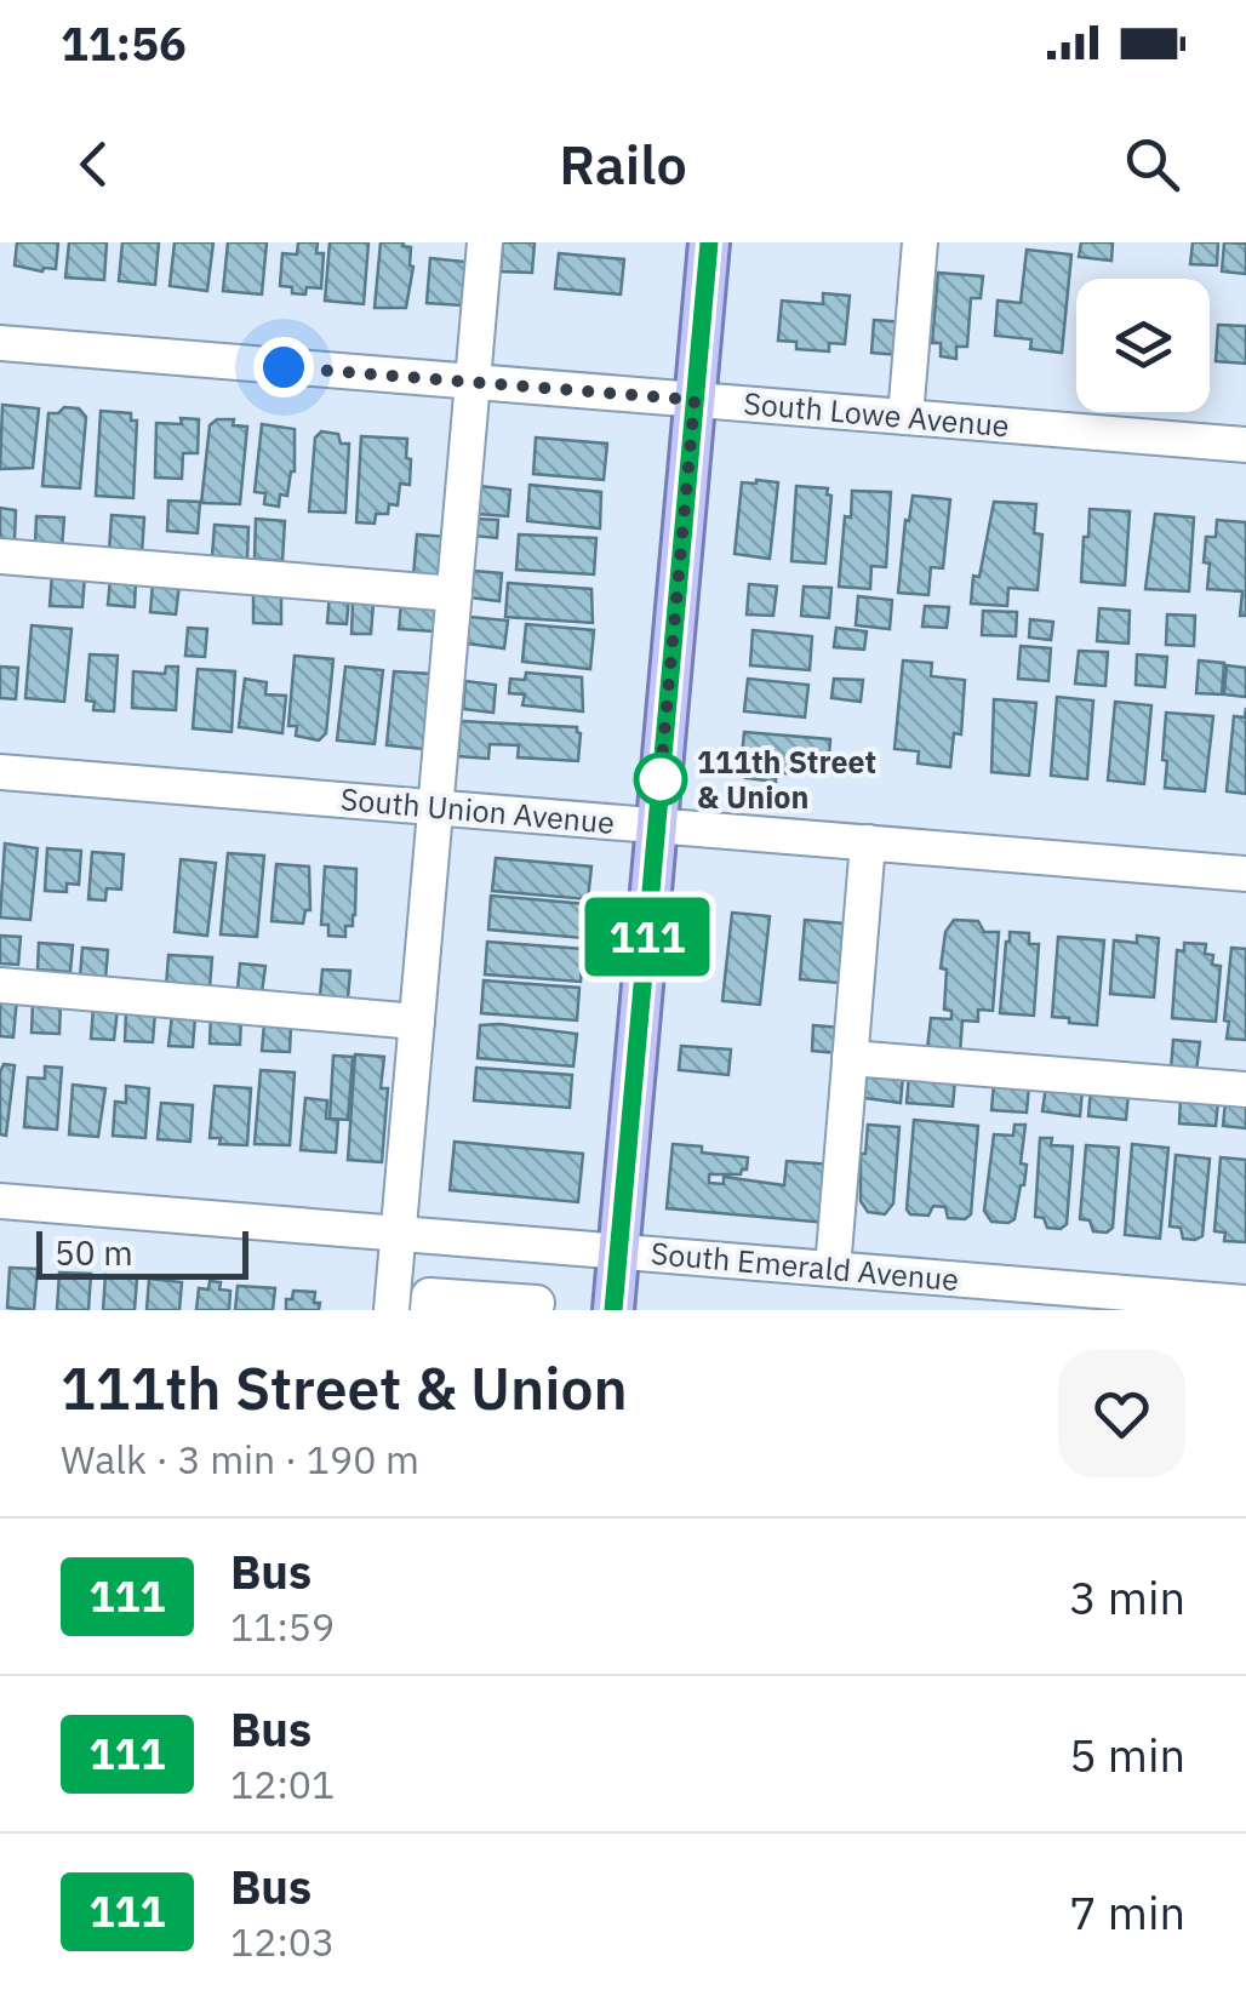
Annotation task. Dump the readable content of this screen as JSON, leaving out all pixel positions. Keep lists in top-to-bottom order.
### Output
{
  "streets": {
    "street": ["South Lowe Avenue", "South Union Avenue", "South Emerald Avenue"]
  },
  "places": ["111th Street & Union"],
  "lines": ["bus line 111"],
  "scale_bar": "50 m",
  "page": {
    "status": "11:56",
    "header": "Railo",
    "on_map": "111",
    "scale": "50 m",
    "heading": ["111th Street & Union", "Walk · 3 min · 190 m"],
    "list": [
      {
        "mark": "111",
        "name": "Bus",
        "note": "11:59",
        "value": "3 min"
      },
      {
        "mark": "111",
        "name": "Bus",
        "note": "12:01",
        "value": "5 min"
      },
      {
        "mark": "111",
        "name": "Bus",
        "note": "12:03",
        "value": "7 min"
      }
    ]
  }
}
